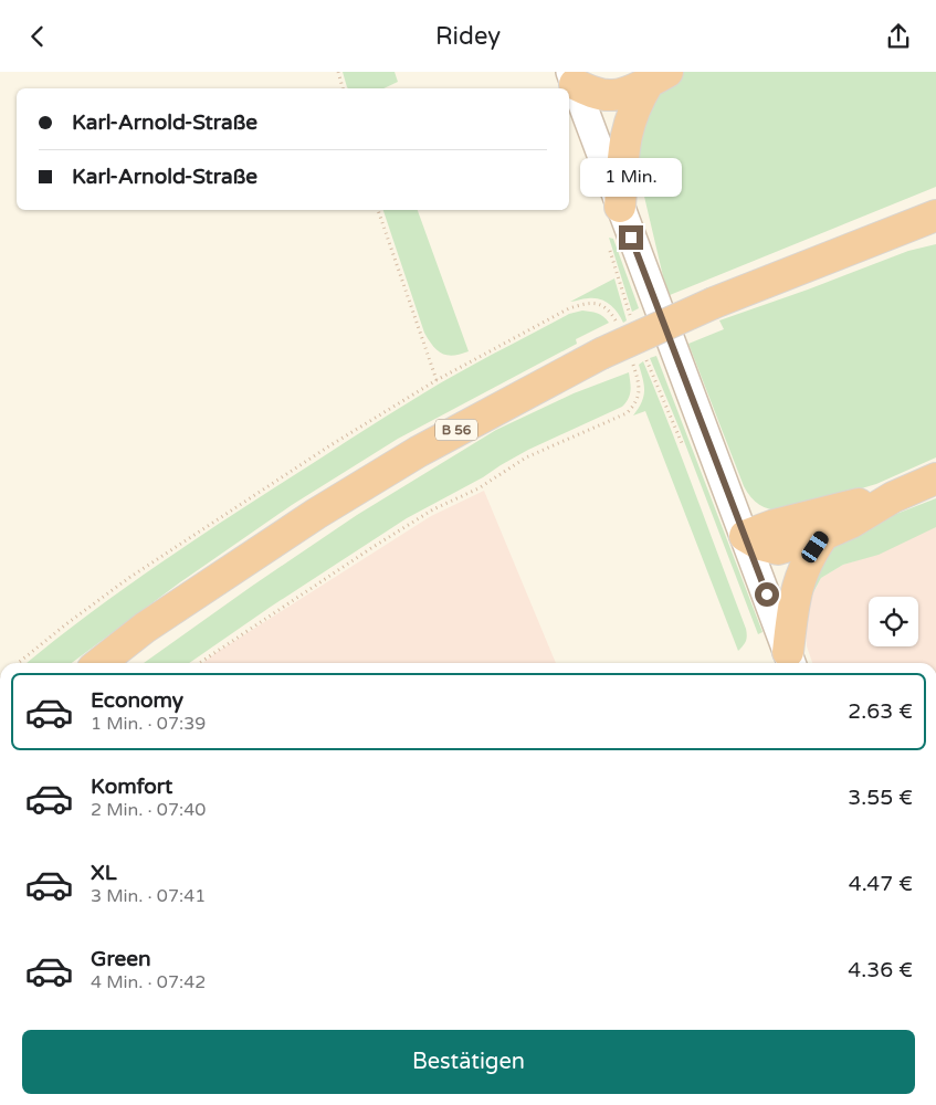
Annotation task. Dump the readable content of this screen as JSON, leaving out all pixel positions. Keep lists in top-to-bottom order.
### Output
{
  "streets": {
    "highway": ["B 56"]
  },
  "page": {
    "header": "Ridey",
    "banner": ["Karl-Arnold-Straße", "Karl-Arnold-Straße"],
    "bubble": "1 Min.",
    "list": [
      {
        "name": "Economy",
        "note": "1 Min. · 07:39",
        "value": "2.63 €"
      },
      {
        "name": "Komfort",
        "note": "2 Min. · 07:40",
        "value": "3.55 €"
      },
      {
        "name": "XL",
        "note": "3 Min. · 07:41",
        "value": "4.47 €"
      },
      {
        "name": "Green",
        "note": "4 Min. · 07:42",
        "value": "4.36 €"
      }
    ],
    "buttons": "Bestätigen"
  }
}
